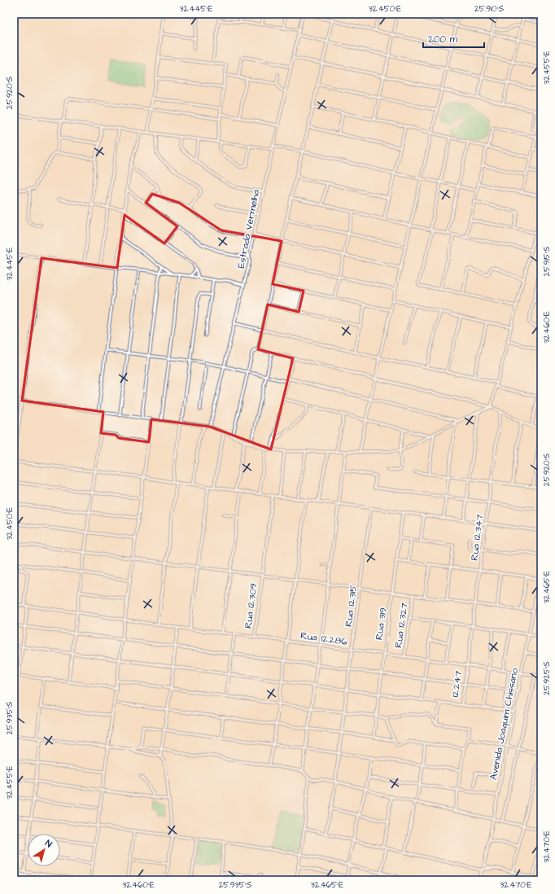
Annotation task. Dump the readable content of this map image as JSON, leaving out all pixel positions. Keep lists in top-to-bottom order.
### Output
{
  "streets": {
    "street": [
      "Estrada Vermelha",
      "Rua 12.347",
      "Rua 12.309",
      "Rua 12.315",
      "Rua 319",
      "Rua 12.327",
      "Rua 12.286",
      "12.247",
      "Avenida Joaquim Chissano"
    ]
  },
  "crossings": [
    ["Rua 12.347", "Rua 12.286"],
    ["Rua 12.347", "12.247"],
    ["Rua 12.309", "Rua 12.286"],
    ["Rua 12.315", "Rua 12.286"],
    ["Rua 319", "Rua 12.286"],
    ["Rua 12.327", "Rua 12.286"],
    ["Rua 12.286", "12.247"],
    ["Rua 12.286", "Avenida Joaquim Chissano"]
  ],
  "scale_bar": "200 m",
  "north": "top right",
  "coordinates": [
    "32.445°E",
    "32.450°E",
    "25.910°S",
    "32.455°E",
    "25.920°S",
    "25.915°S",
    "32.460°E",
    "32.465°E",
    "25.925°S",
    "25.935°S",
    "32.470°E"
  ]
}
